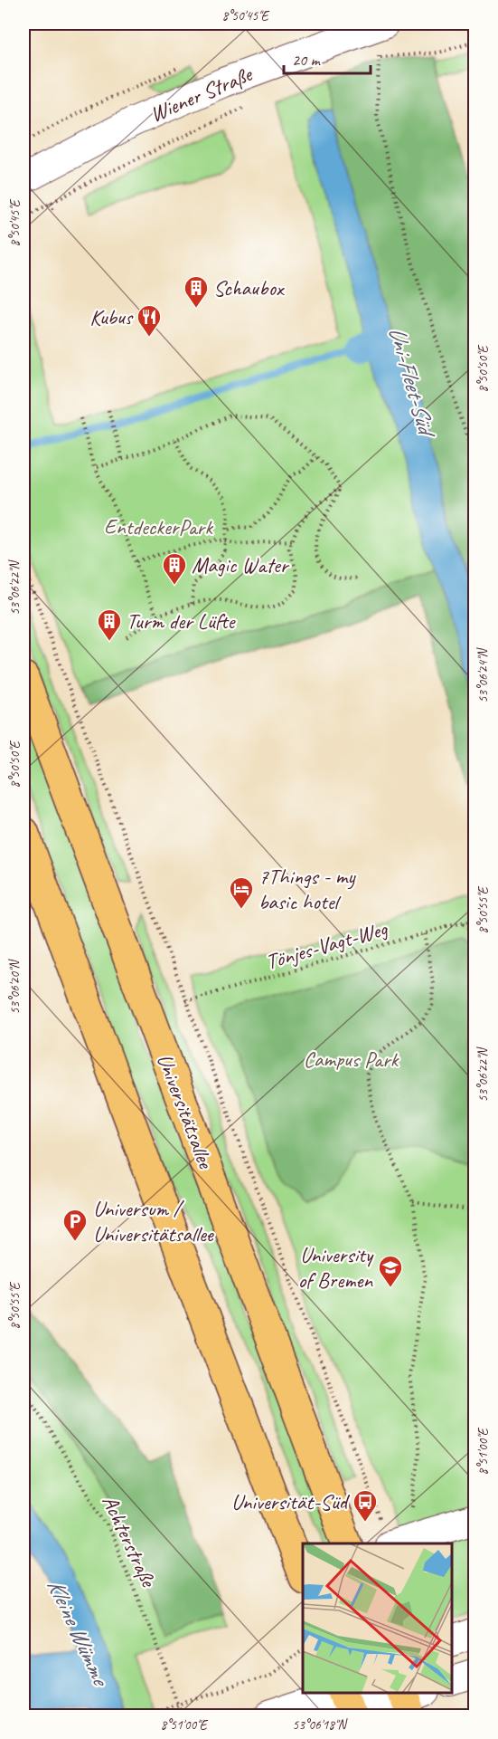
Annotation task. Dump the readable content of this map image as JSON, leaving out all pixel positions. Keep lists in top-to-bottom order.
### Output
{
  "streets": {
    "main road": ["Universitätsallee"],
    "street": ["Wiener Straße"],
    "path": ["Tönjes-Vagt-Weg", "Achterstraße"]
  },
  "water": ["Uni-Fleet-Süd", "Kleine Wümme"],
  "parks": ["EntdeckerPark", "Campus Park"],
  "places": {
    "building": ["Schaubox", "Magic Water", "Turm der Lüfte"],
    "restaurant": ["Kubus"],
    "hotel": ["7Things - my basic hotel"],
    "parking": ["Universum / Universitätsallee"],
    "school or university": ["University of Bremen"],
    "bus stop": ["Universität-Süd"]
  },
  "scale_bar": "20 m",
  "coordinates": [
    "8°50'45\"E",
    "8°50'50\"E",
    "53°06'22\"N",
    "53°06'24\"N",
    "8°50'55\"E",
    "53°06'20\"N",
    "8°51'00\"E",
    "53°06'18\"N"
  ]
}
